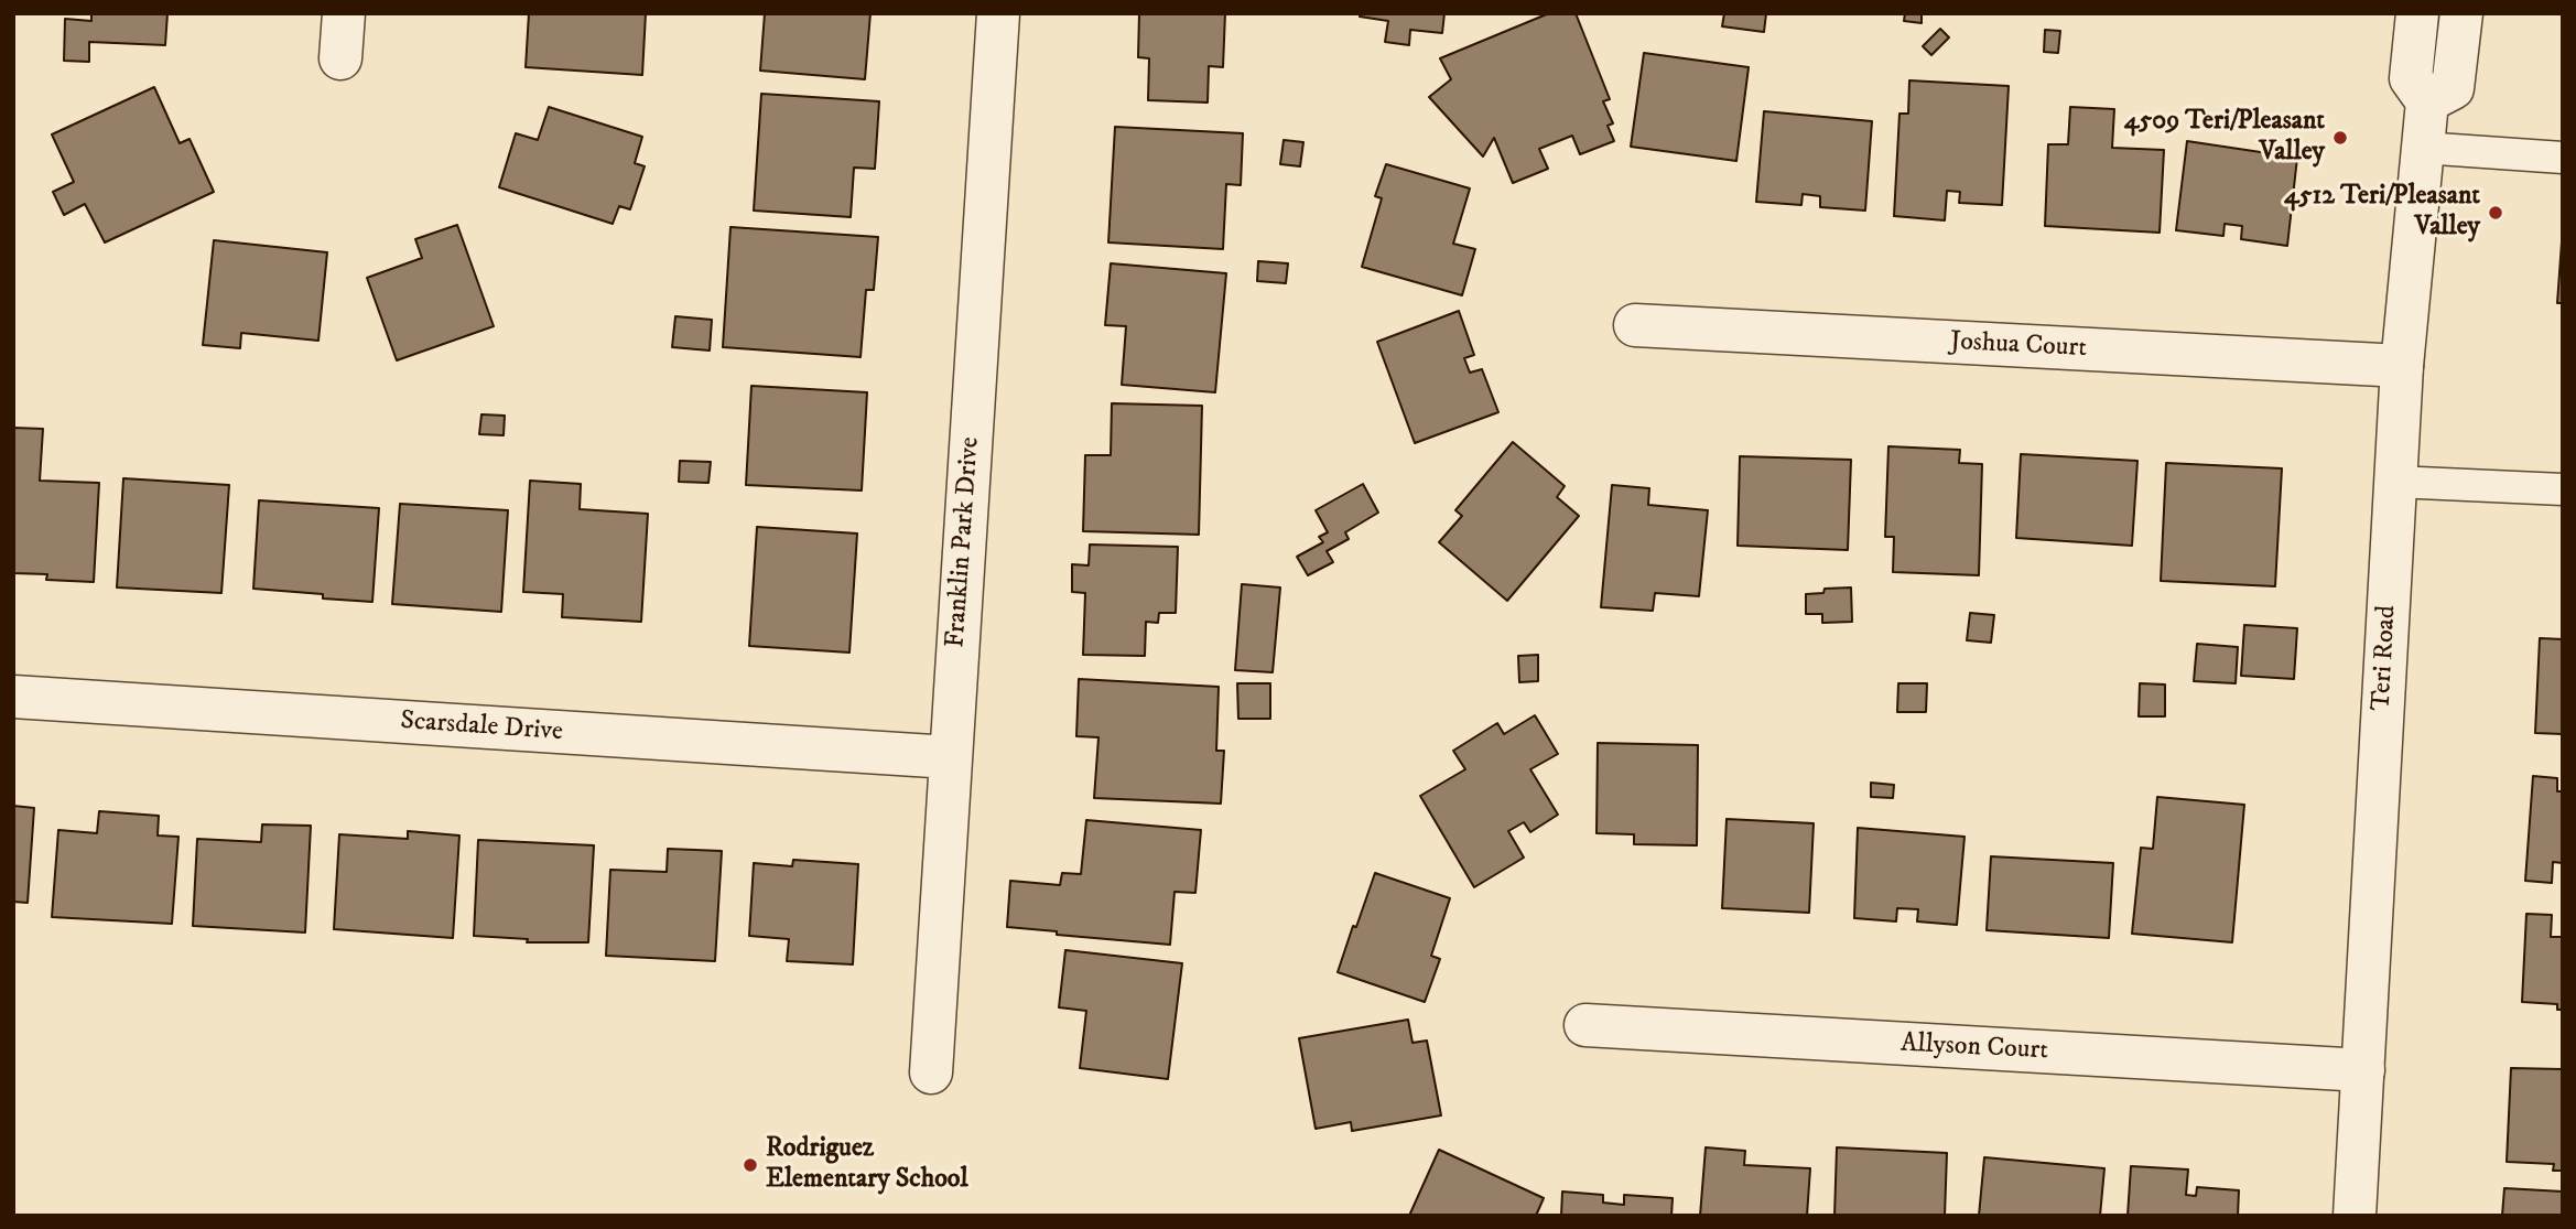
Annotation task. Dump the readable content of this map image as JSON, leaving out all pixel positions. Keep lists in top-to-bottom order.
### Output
{
  "streets": {
    "street": [
      "Joshua Court",
      "Franklin Park Drive",
      "Teri Road",
      "Scarsdale Drive",
      "Allyson Court"
    ]
  },
  "crossings": [
    ["Joshua Court", "Teri Road"],
    ["Franklin Park Drive", "Scarsdale Drive"],
    ["Teri Road", "Allyson Court"]
  ],
  "places": ["4509 Teri/Pleasant Valley", "4512 Teri/Pleasant Valley", "Rodriguez Elementary School"]
}
